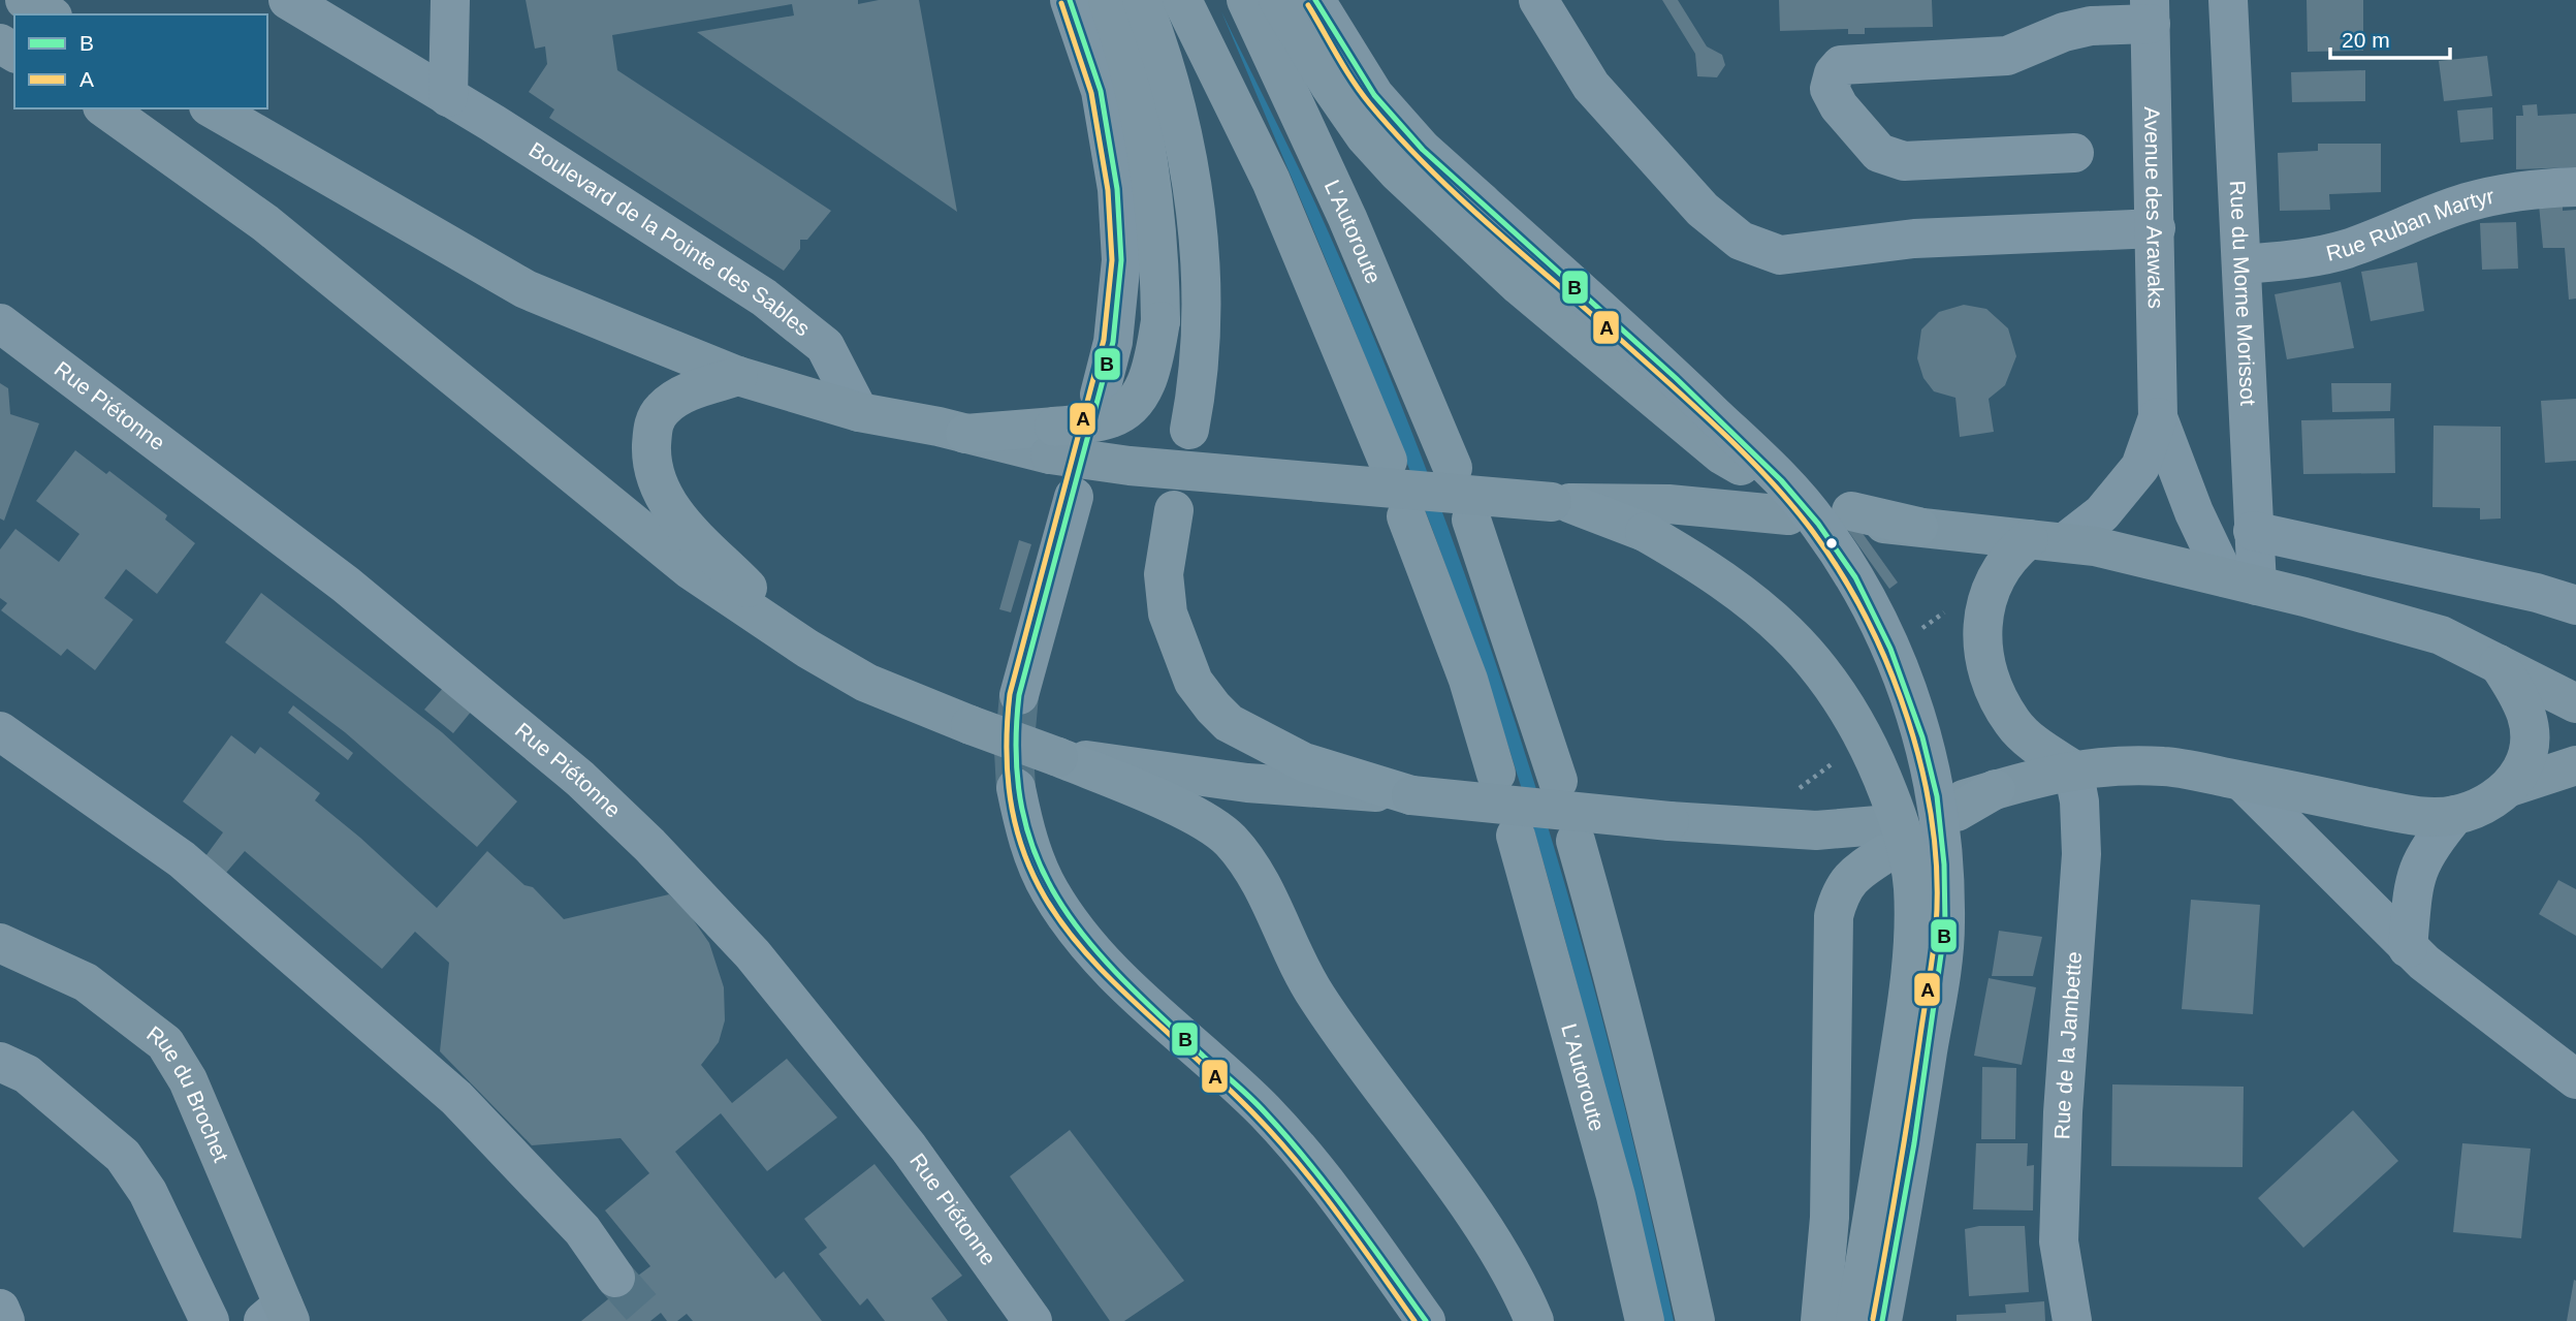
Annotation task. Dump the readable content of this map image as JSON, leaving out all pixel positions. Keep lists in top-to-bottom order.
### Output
{
  "streets": {
    "highway": ["L'Autoroute"],
    "main road": ["Rue du Brochet"],
    "street": [
      "Avenue des Arawaks",
      "Rue Ruban Martyr",
      "Boulevard de la Pointe des Sables",
      "Rue du Morne Morissot",
      "Rue Piétonne",
      "Rue de la Jambette"
    ]
  },
  "crossings": [
    ["Avenue des Arawaks", "Rue du Morne Morissot"],
    ["Rue Ruban Martyr", "Rue du Morne Morissot"]
  ],
  "lines": ["transit line B", "transit line A"],
  "legend": ["B", "A"],
  "scale_bar": "20 m"
}
